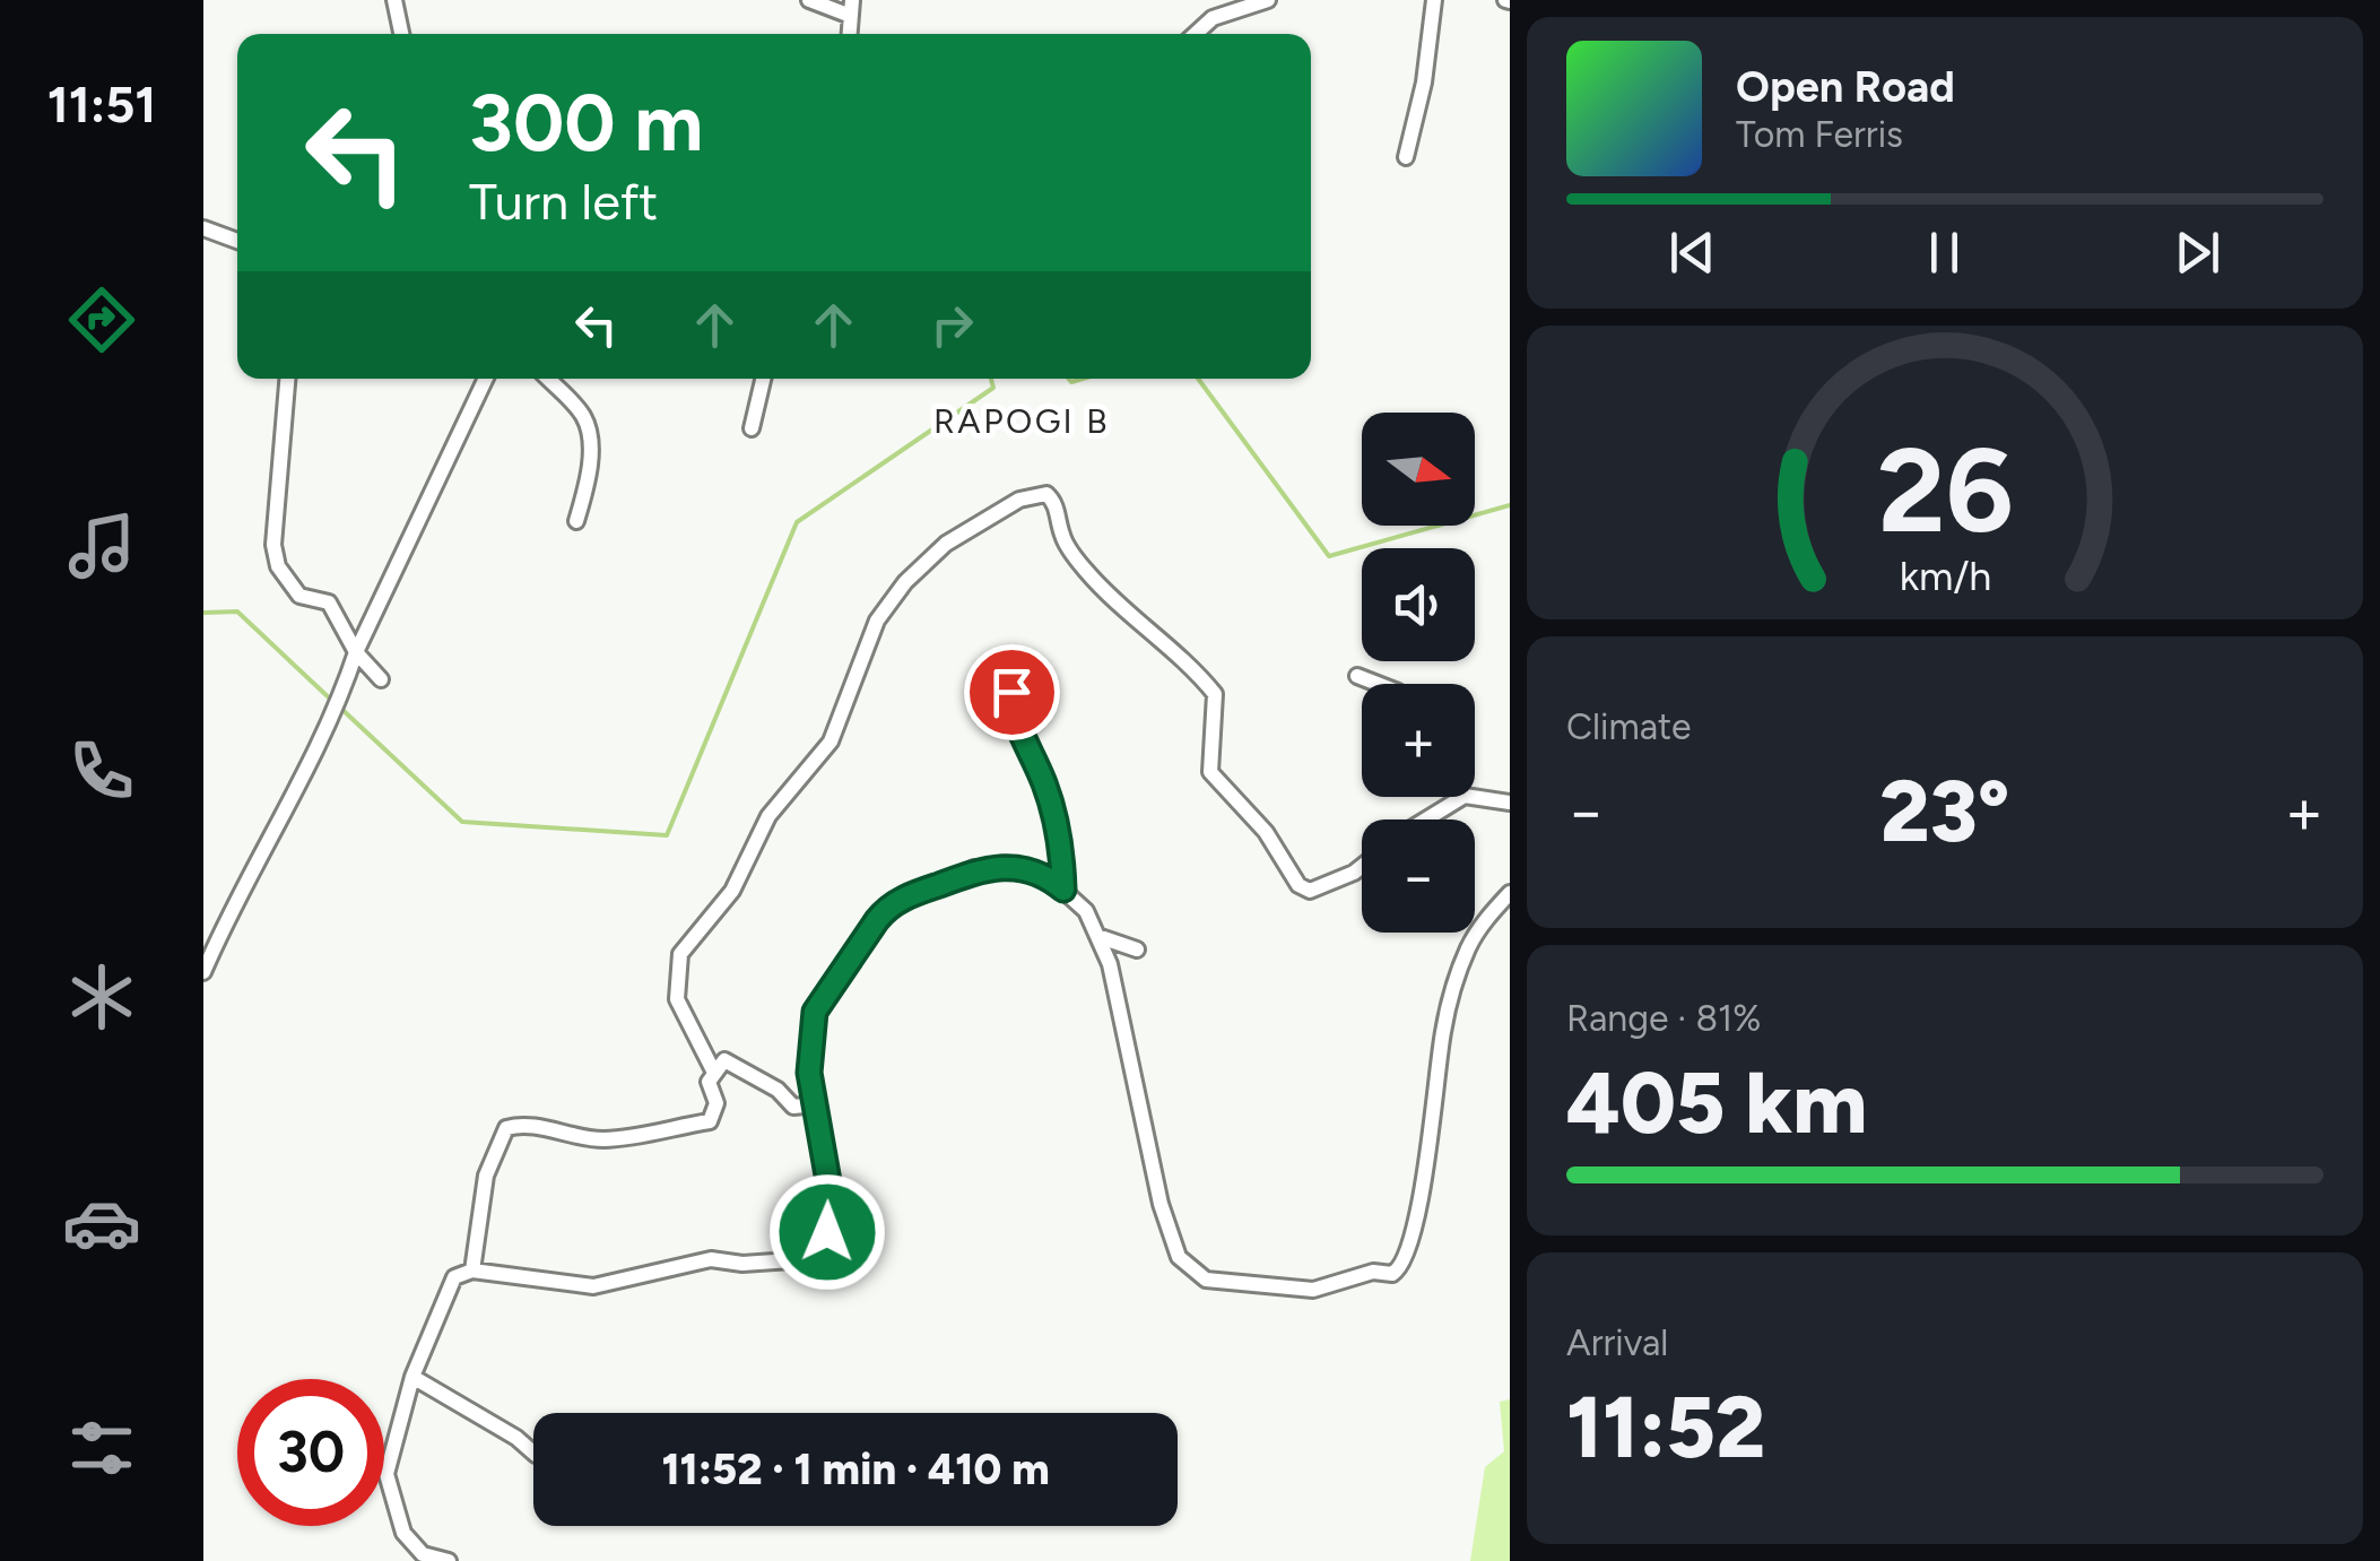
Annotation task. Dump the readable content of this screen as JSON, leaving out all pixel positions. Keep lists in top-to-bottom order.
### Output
{
  "districts": ["RAPOGI B"],
  "north": "right",
  "page": {
    "tabs": "11:51",
    "turn": ["300 m", "Turn left"],
    "song": ["Open Road", "Tom Ferris"],
    "map_buttons": ["+", "−"],
    "tile": [
      "Climate",
      ["Range · 81%", "405 km"],
      ["Arrival", "11:52"]
    ],
    "heat": ["−", "23°", "+"],
    "limit": "30",
    "trip": "11:52 · 1 min · 410 m",
    "gauge": ["26", "km/h"]
  }
}
